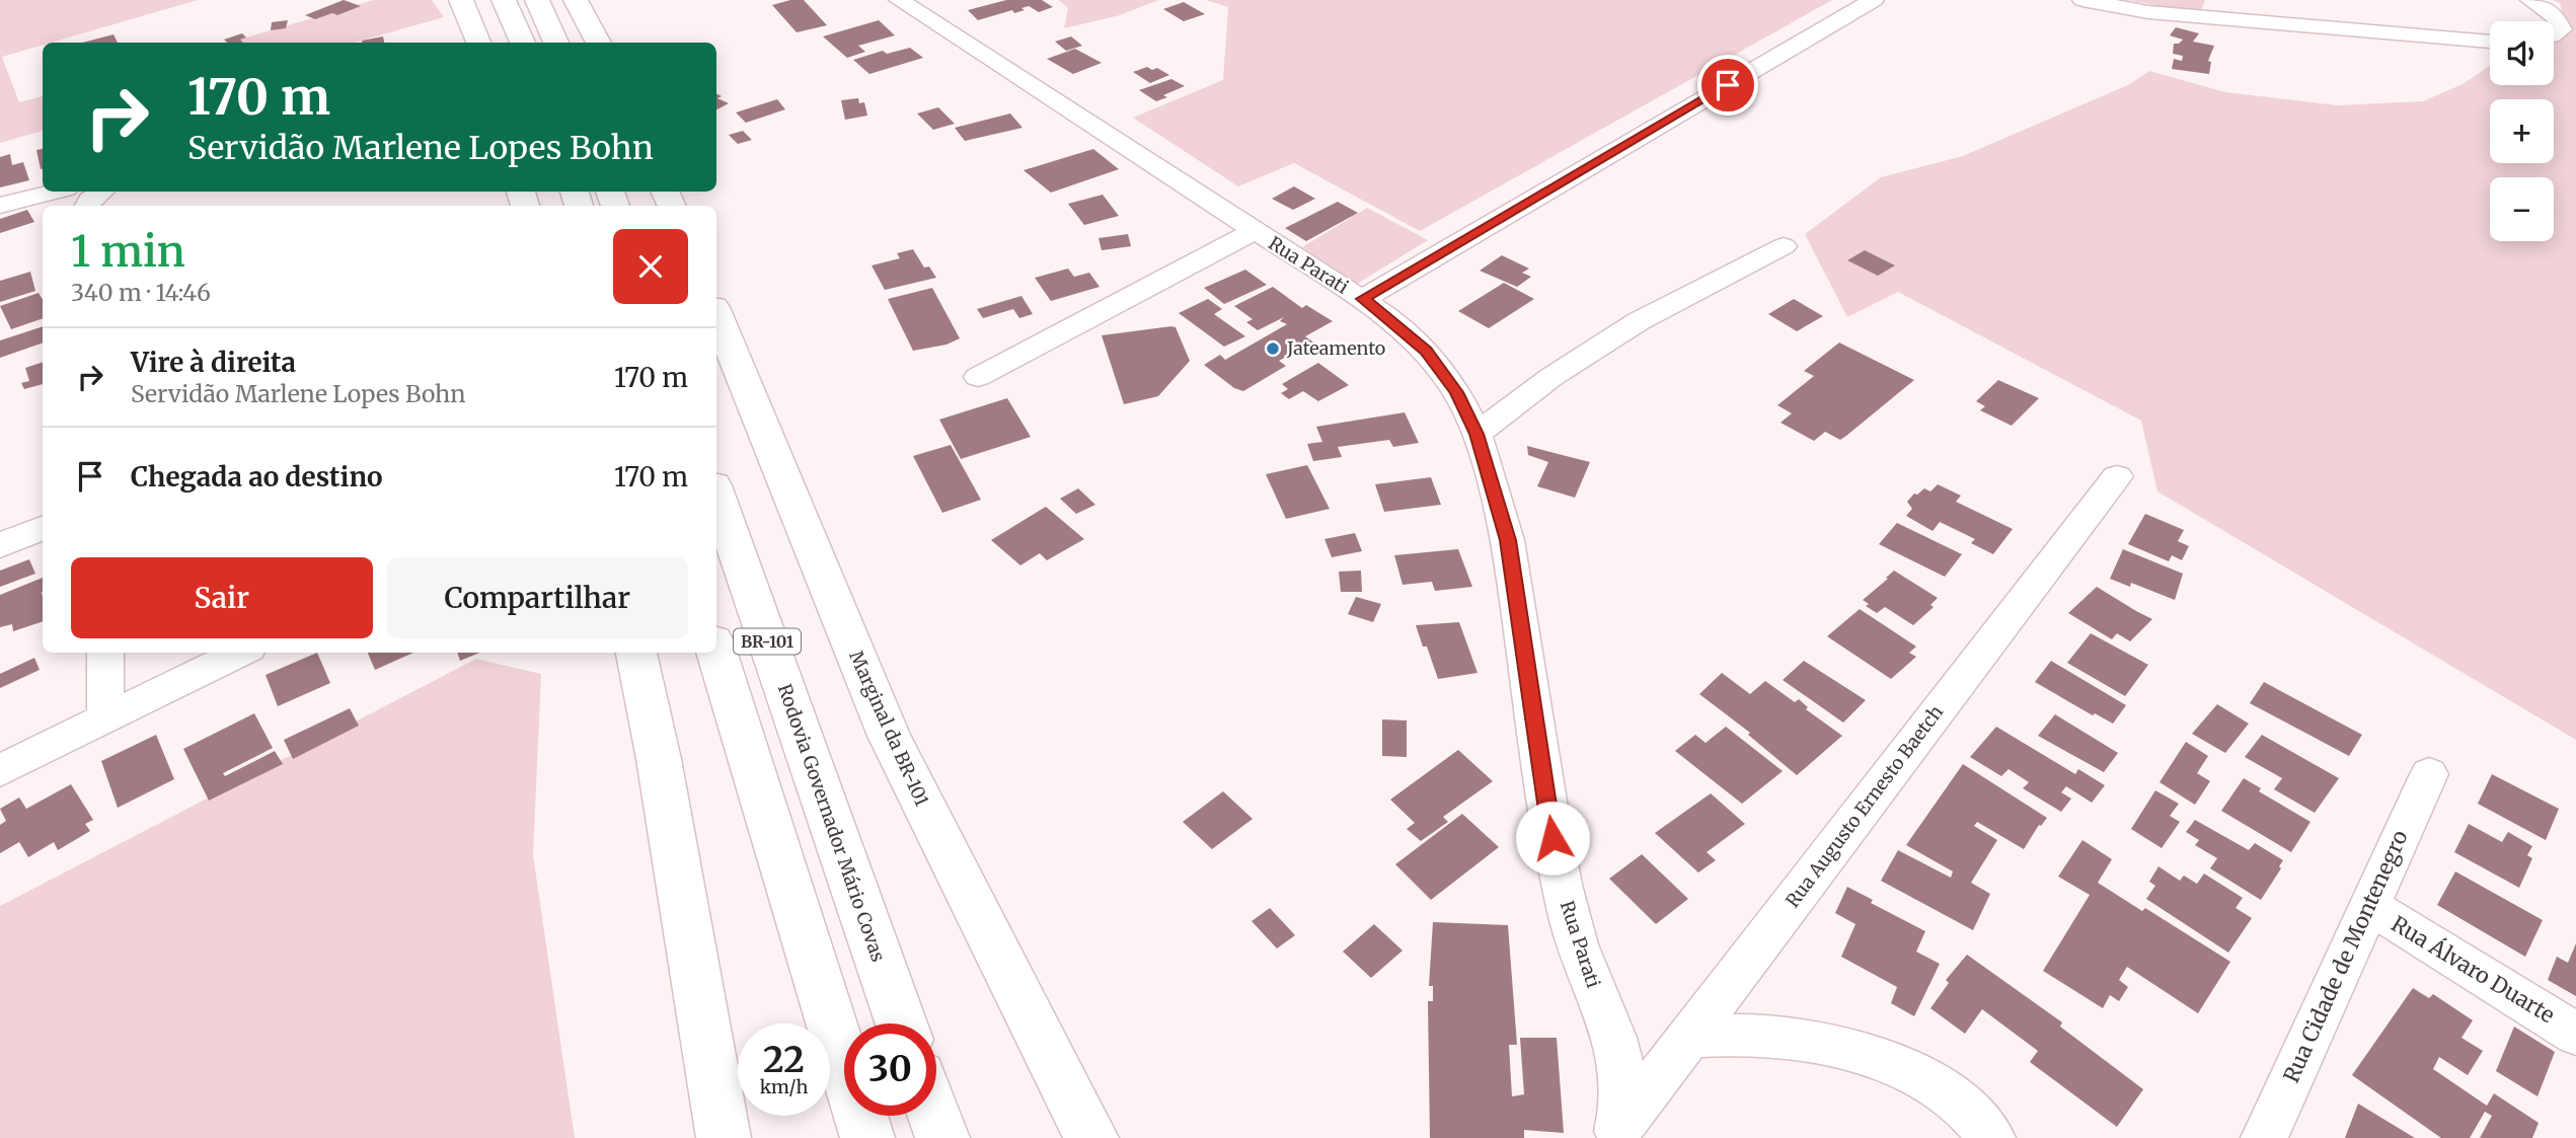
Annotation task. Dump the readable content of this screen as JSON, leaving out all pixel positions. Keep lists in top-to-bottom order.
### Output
{
  "streets": {
    "main road": ["BR-101", "Marginal da BR-101", "Rodovia Governador Mário Covas"],
    "street": [
      "Rua Parati",
      "Rua Augusto Ernesto Baetch",
      "Rua Cidade de Montenegro",
      "Rua Álvaro Duarte"
    ]
  },
  "crossings": [
    ["Rua Parati", "Rua Augusto Ernesto Baetch"],
    ["Rua Cidade de Montenegro", "Rua Álvaro Duarte"]
  ],
  "places": ["Jateamento"],
  "page": {
    "map_buttons": ["+", "−"],
    "turn": ["170 m", "Servidão Marlene Lopes Bohn"],
    "heading": ["1 min", "340 m · 14:46"],
    "list": [
      {
        "name": "Vire à direita",
        "note": "Servidão Marlene Lopes Bohn",
        "value": "170 m"
      },
      {
        "name": "Chegada ao destino",
        "value": "170 m"
      }
    ],
    "buttons": ["Sair", "Compartilhar"],
    "speed": "22 km/h",
    "limit": "30"
  }
}
